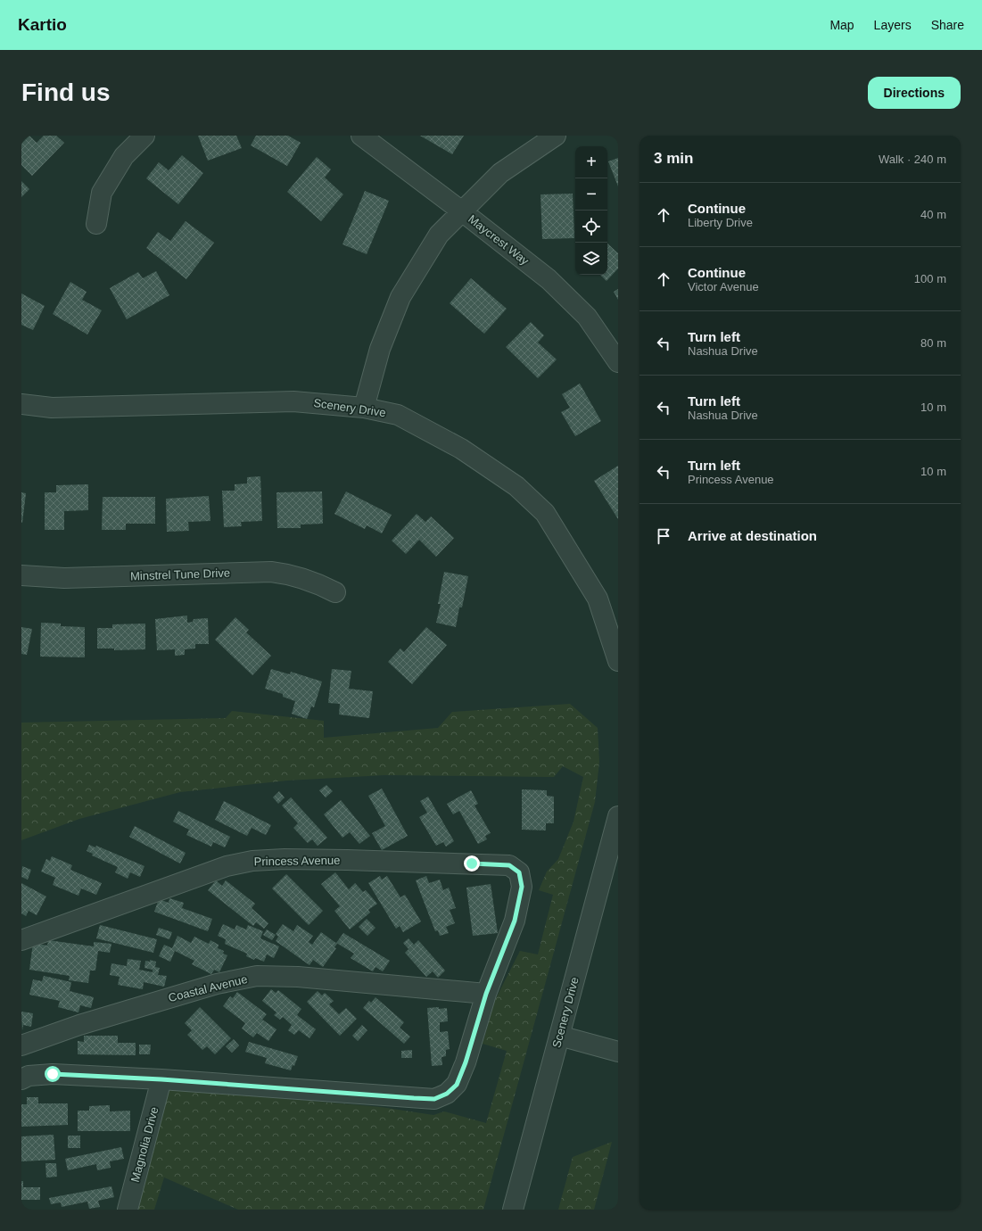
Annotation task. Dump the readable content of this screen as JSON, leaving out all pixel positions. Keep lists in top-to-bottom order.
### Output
{
  "streets": {
    "street": [
      "Maycrest Way",
      "Scenery Drive",
      "Minstrel Tune Drive",
      "Princess Avenue",
      "Coastal Avenue",
      "Magnolia Drive"
    ]
  },
  "crossings": [
    ["Princess Avenue", "Coastal Avenue"]
  ],
  "page": {
    "header": "Kartio",
    "nav": ["Map", "Layers", "Share"],
    "buttons": "Directions",
    "title": "Find us",
    "heading": ["3 min", "Walk · 240 m"],
    "map_buttons": ["+", "−"],
    "list": [
      ["Continue", "Liberty Drive", "40 m"],
      ["Continue", "Victor Avenue", "100 m"],
      ["Turn left", "Nashua Drive", "80 m"],
      ["Turn left", "Nashua Drive", "10 m"],
      ["Turn left", "Princess Avenue", "10 m"],
      "Arrive at destination"
    ]
  }
}
